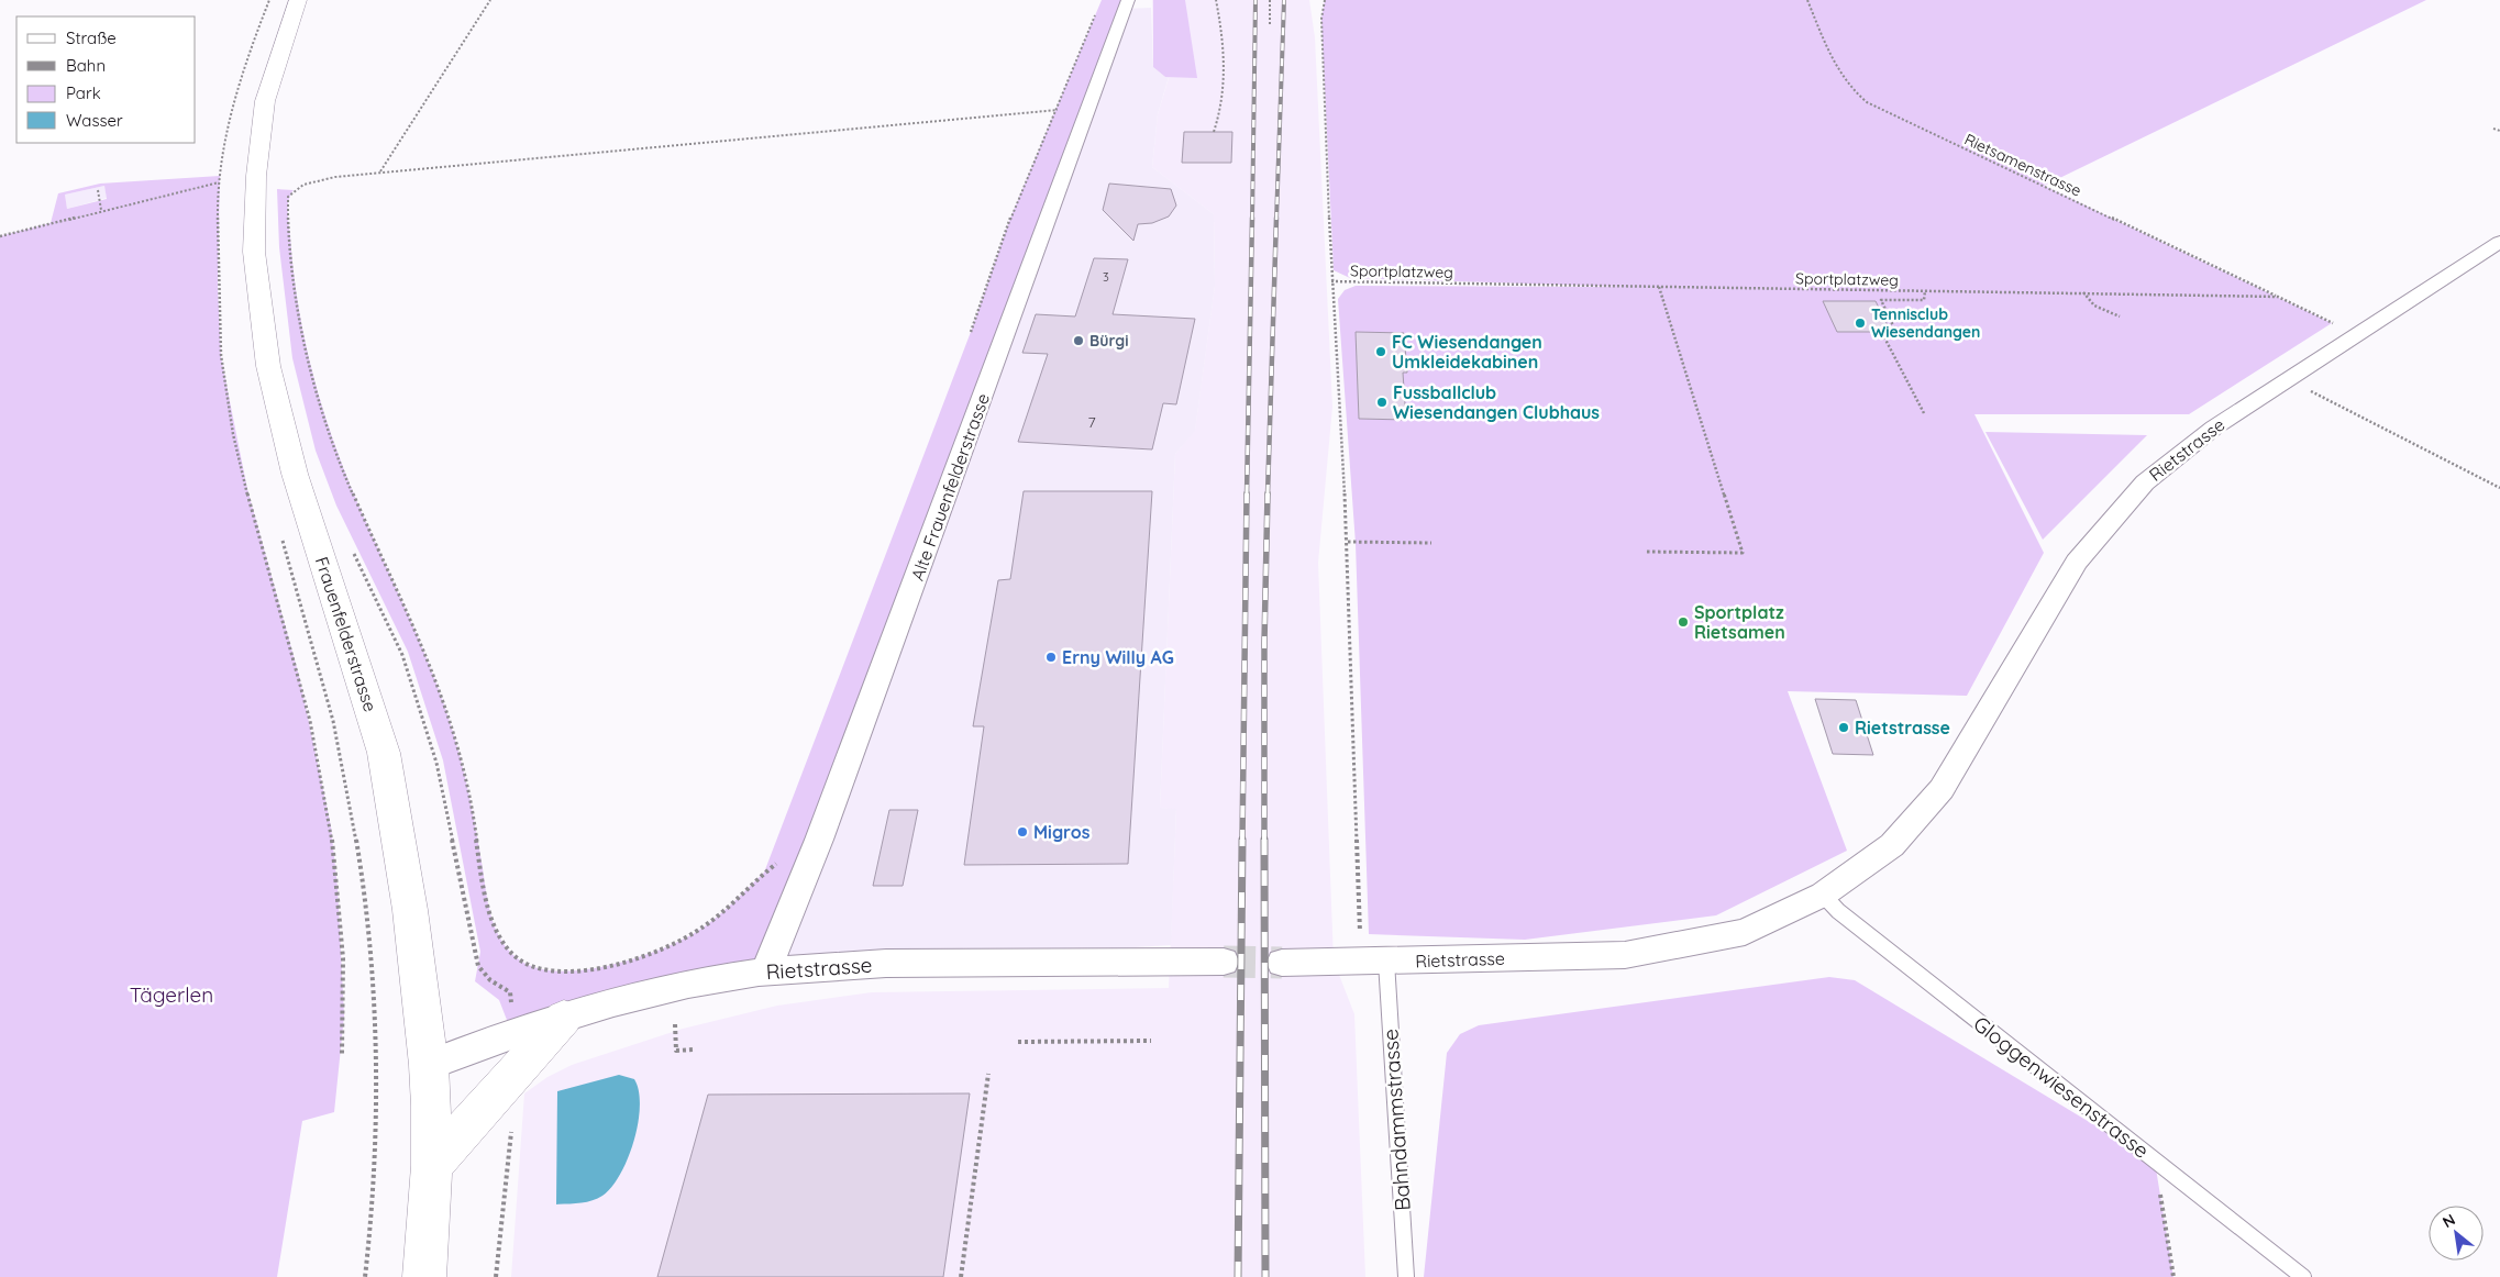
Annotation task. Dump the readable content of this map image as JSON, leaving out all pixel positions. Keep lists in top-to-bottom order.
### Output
{
  "streets": {
    "main road": ["Frauenfelderstrasse"],
    "street": ["Rietstrasse", "Alte Frauenfelderstrasse"],
    "lane": ["Gloggenwiesenstrasse", "Bahndammstrasse"],
    "path": ["Rietsamenstrasse", "Sportplatzweg"]
  },
  "crossings": [
    ["Rietsamenstrasse", "Sportplatzweg"],
    ["Sportplatzweg", "Rietstrasse"],
    ["Rietstrasse", "Alte Frauenfelderstrasse"],
    ["Rietstrasse", "Frauenfelderstrasse"],
    ["Rietstrasse", "Gloggenwiesenstrasse"],
    ["Rietstrasse", "Bahndammstrasse"]
  ],
  "parks": ["Tägerlen"],
  "places": [
    "Tennisclub Wiesendangen",
    "Bürgi",
    "FC Wiesendangen Umkleidekabinen",
    "Fussballclub Wiesendangen Clubhaus",
    "Sportplatz Rietsamen",
    "Erny Willy AG",
    "Rietstrasse",
    "Migros"
  ],
  "house_numbers": ["3", "7"],
  "legend": [
    "Straße",
    "Bahn",
    "Park",
    "Wasser"
  ],
  "north": "top left"
}
